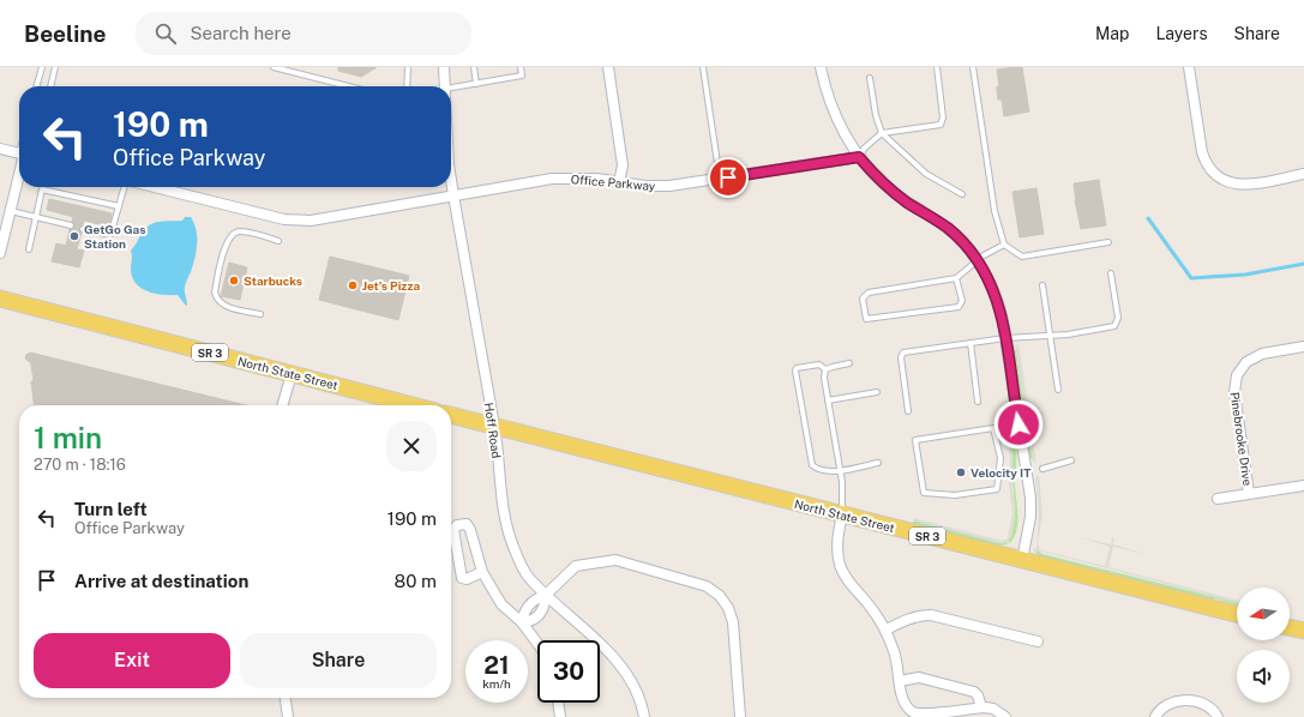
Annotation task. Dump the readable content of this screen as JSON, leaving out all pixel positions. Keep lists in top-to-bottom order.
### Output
{
  "streets": {
    "main road": ["SR 3", "North State Street"],
    "street": ["Office Parkway", "Hoff Road", "Pinebrooke Drive"]
  },
  "crossings": [
    ["Office Parkway", "Hoff Road"],
    ["North State Street", "Hoff Road"]
  ],
  "places": [
    "GetGo Gas Station",
    "Starbucks",
    "Jet's Pizza",
    "Velocity IT"
  ],
  "north": "left",
  "page": {
    "header": "Beeline",
    "search": "Search here",
    "nav": ["Map", "Layers", "Share"],
    "turn": ["190 m", "Office Parkway"],
    "heading": ["1 min", "270 m · 18:16"],
    "list": [
      {
        "name": "Turn left",
        "note": "Office Parkway",
        "value": "190 m"
      },
      {
        "name": "Arrive at destination",
        "value": "80 m"
      }
    ],
    "buttons": ["Exit", "Share"],
    "speed": "21 km/h",
    "limit": "30"
  }
}
